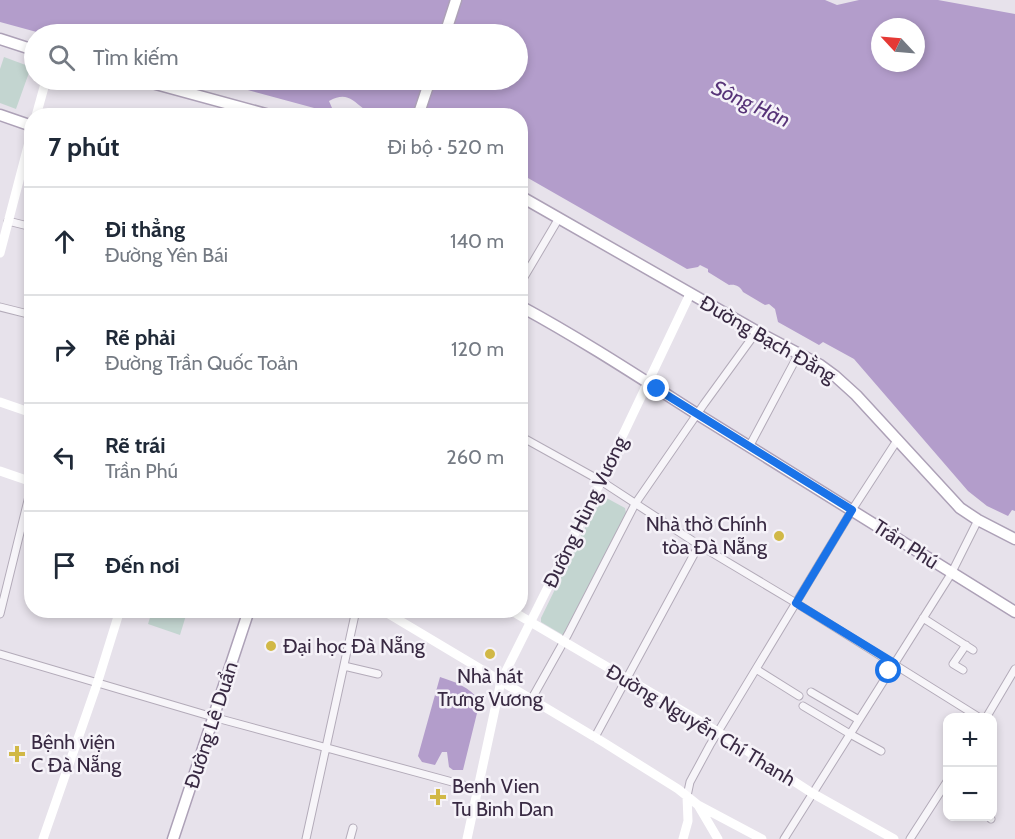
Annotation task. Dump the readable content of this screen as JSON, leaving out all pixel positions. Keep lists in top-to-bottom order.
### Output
{
  "streets": {
    "main road": ["Đường Bạch Đằng", "Trần Phú", "Đường Lê Duẩn"],
    "street": ["Đường Hùng Vương", "Đường Nguyễn Chí Thanh"]
  },
  "crossings": [
    ["Đường Bạch Đằng", "Đường Hùng Vương"],
    ["Đường Hùng Vương", "Trần Phú"],
    ["Đường Hùng Vương", "Đường Nguyễn Chí Thanh"]
  ],
  "water": ["Sông Hàn"],
  "places": {
    "other": ["Nhà thờ Chính tòa Đà Nẵng", "Đại học Đà Nẵng", "Nhà hát Trưng Vương"],
    "health": ["Bệnh viện C Đà Nẵng", "Benh Vien Tu Binh Dan"]
  },
  "north": "top left",
  "page": {
    "search": "Tìm kiếm",
    "heading": ["7 phút", "Đi bộ · 520 m"],
    "list": [
      ["Đi thẳng", "Đường Yên Bái", "140 m"],
      ["Rẽ phải", "Đường Trần Quốc Toản", "120 m"],
      ["Rẽ trái", "Trần Phú", "260 m"],
      "Đến nơi"
    ],
    "map_buttons": ["+", "−"]
  }
}
